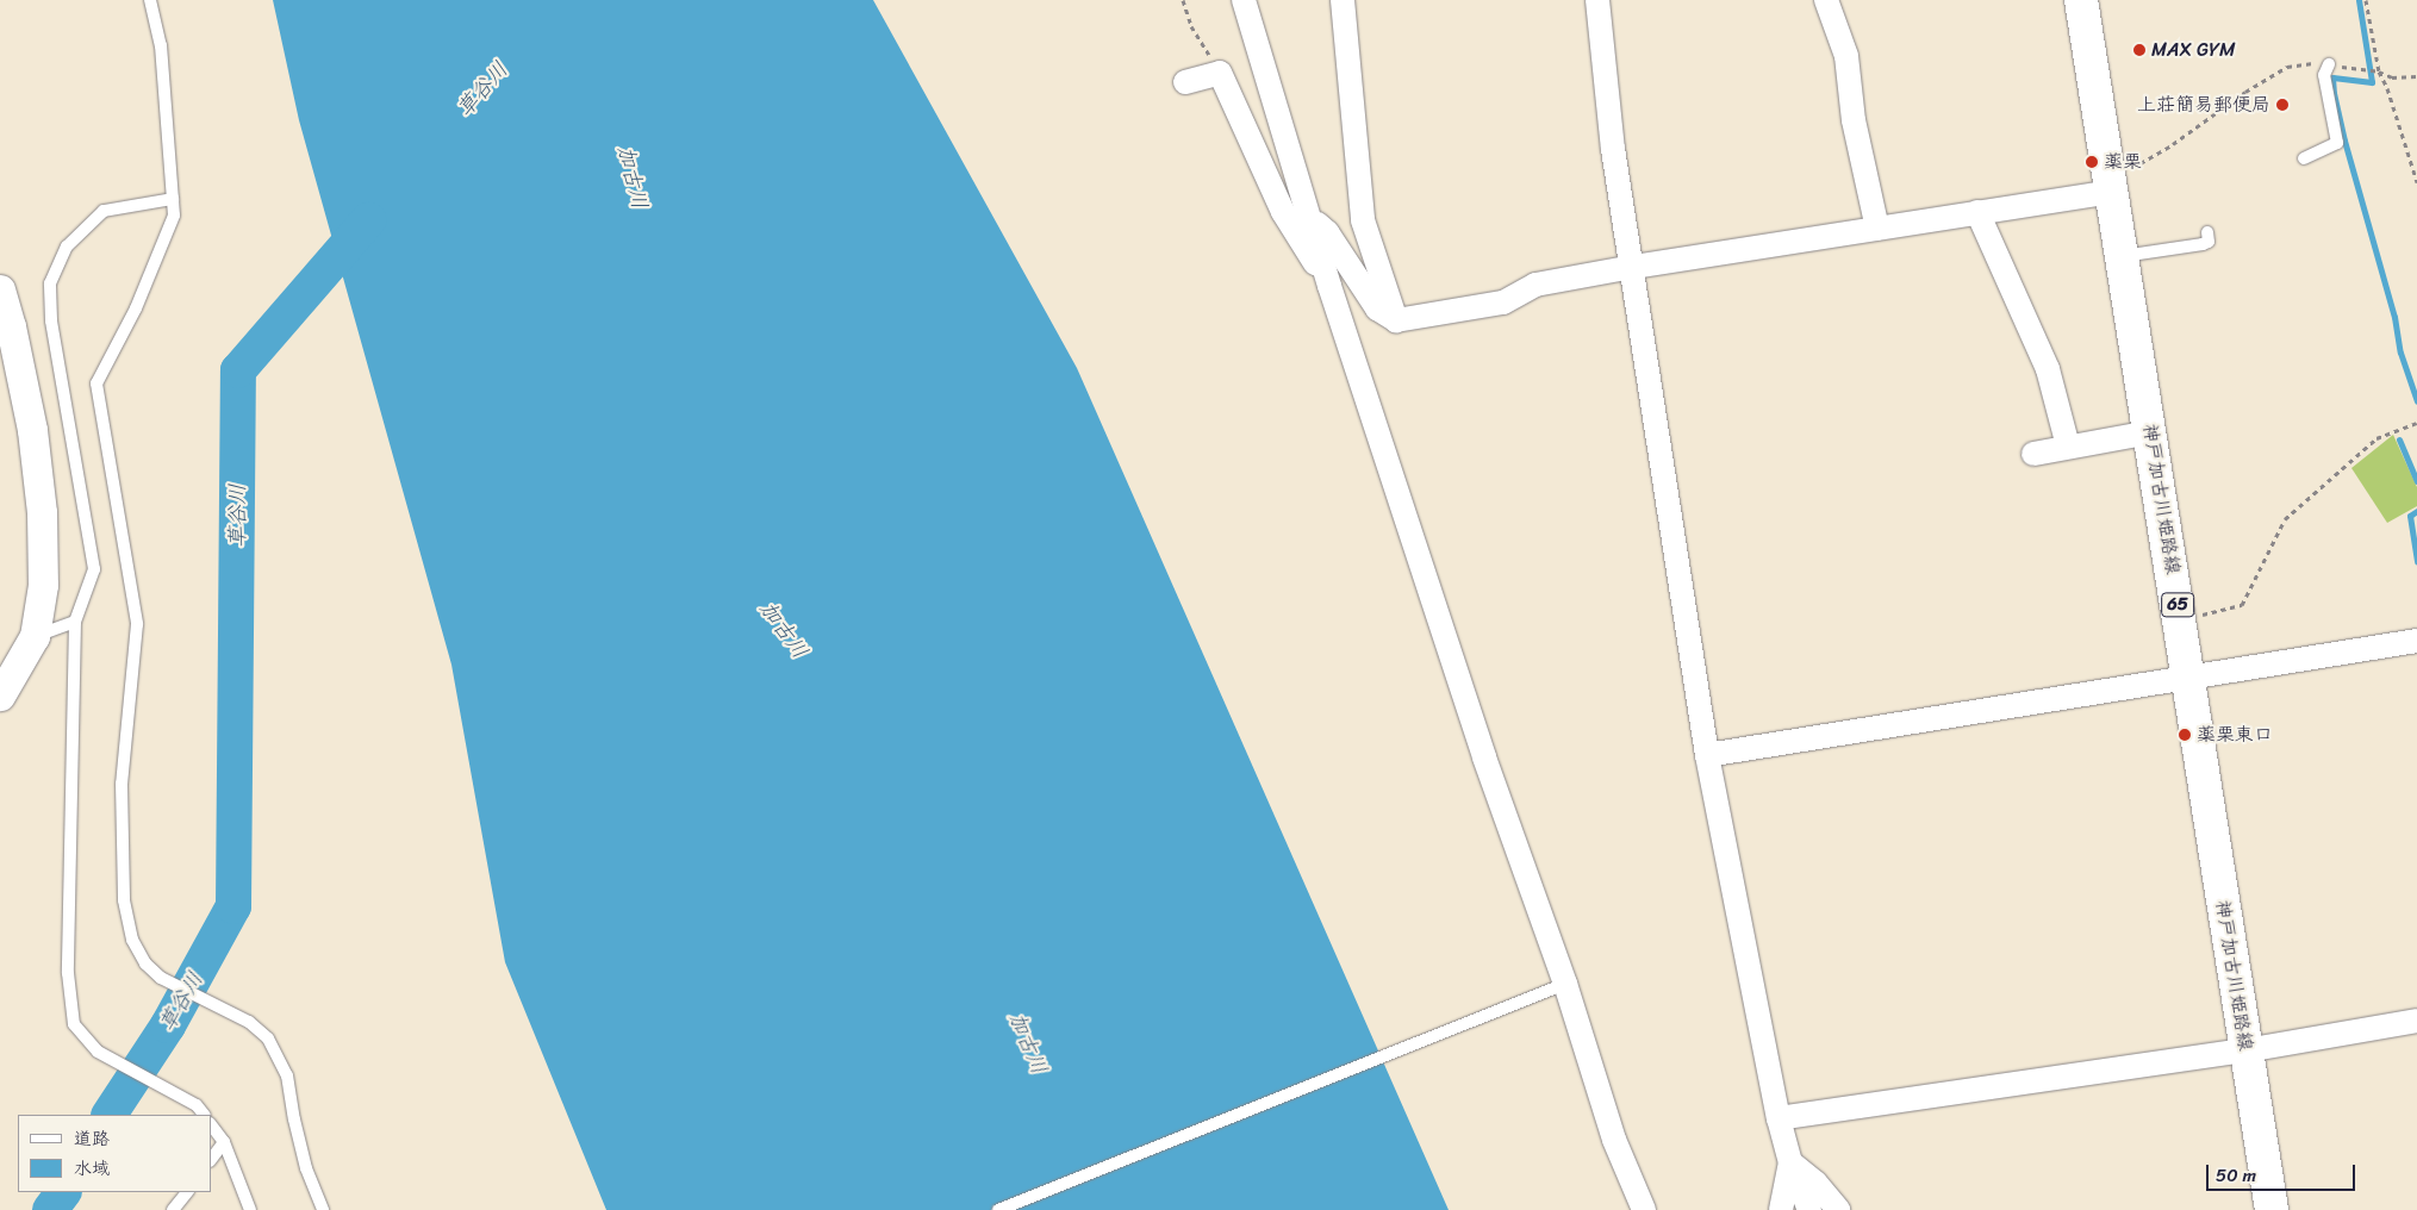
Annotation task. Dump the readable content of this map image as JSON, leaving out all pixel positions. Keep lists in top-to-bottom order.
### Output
{
  "streets": {
    "main road": ["神戸加古川姫路線", "65"]
  },
  "water": ["草谷川", "加古川"],
  "places": [
    "MAX GYM",
    "上荘簡易郵便局",
    "薬栗",
    "薬栗東口"
  ],
  "legend": ["道路", "水域"],
  "scale_bar": "50 m"
}
